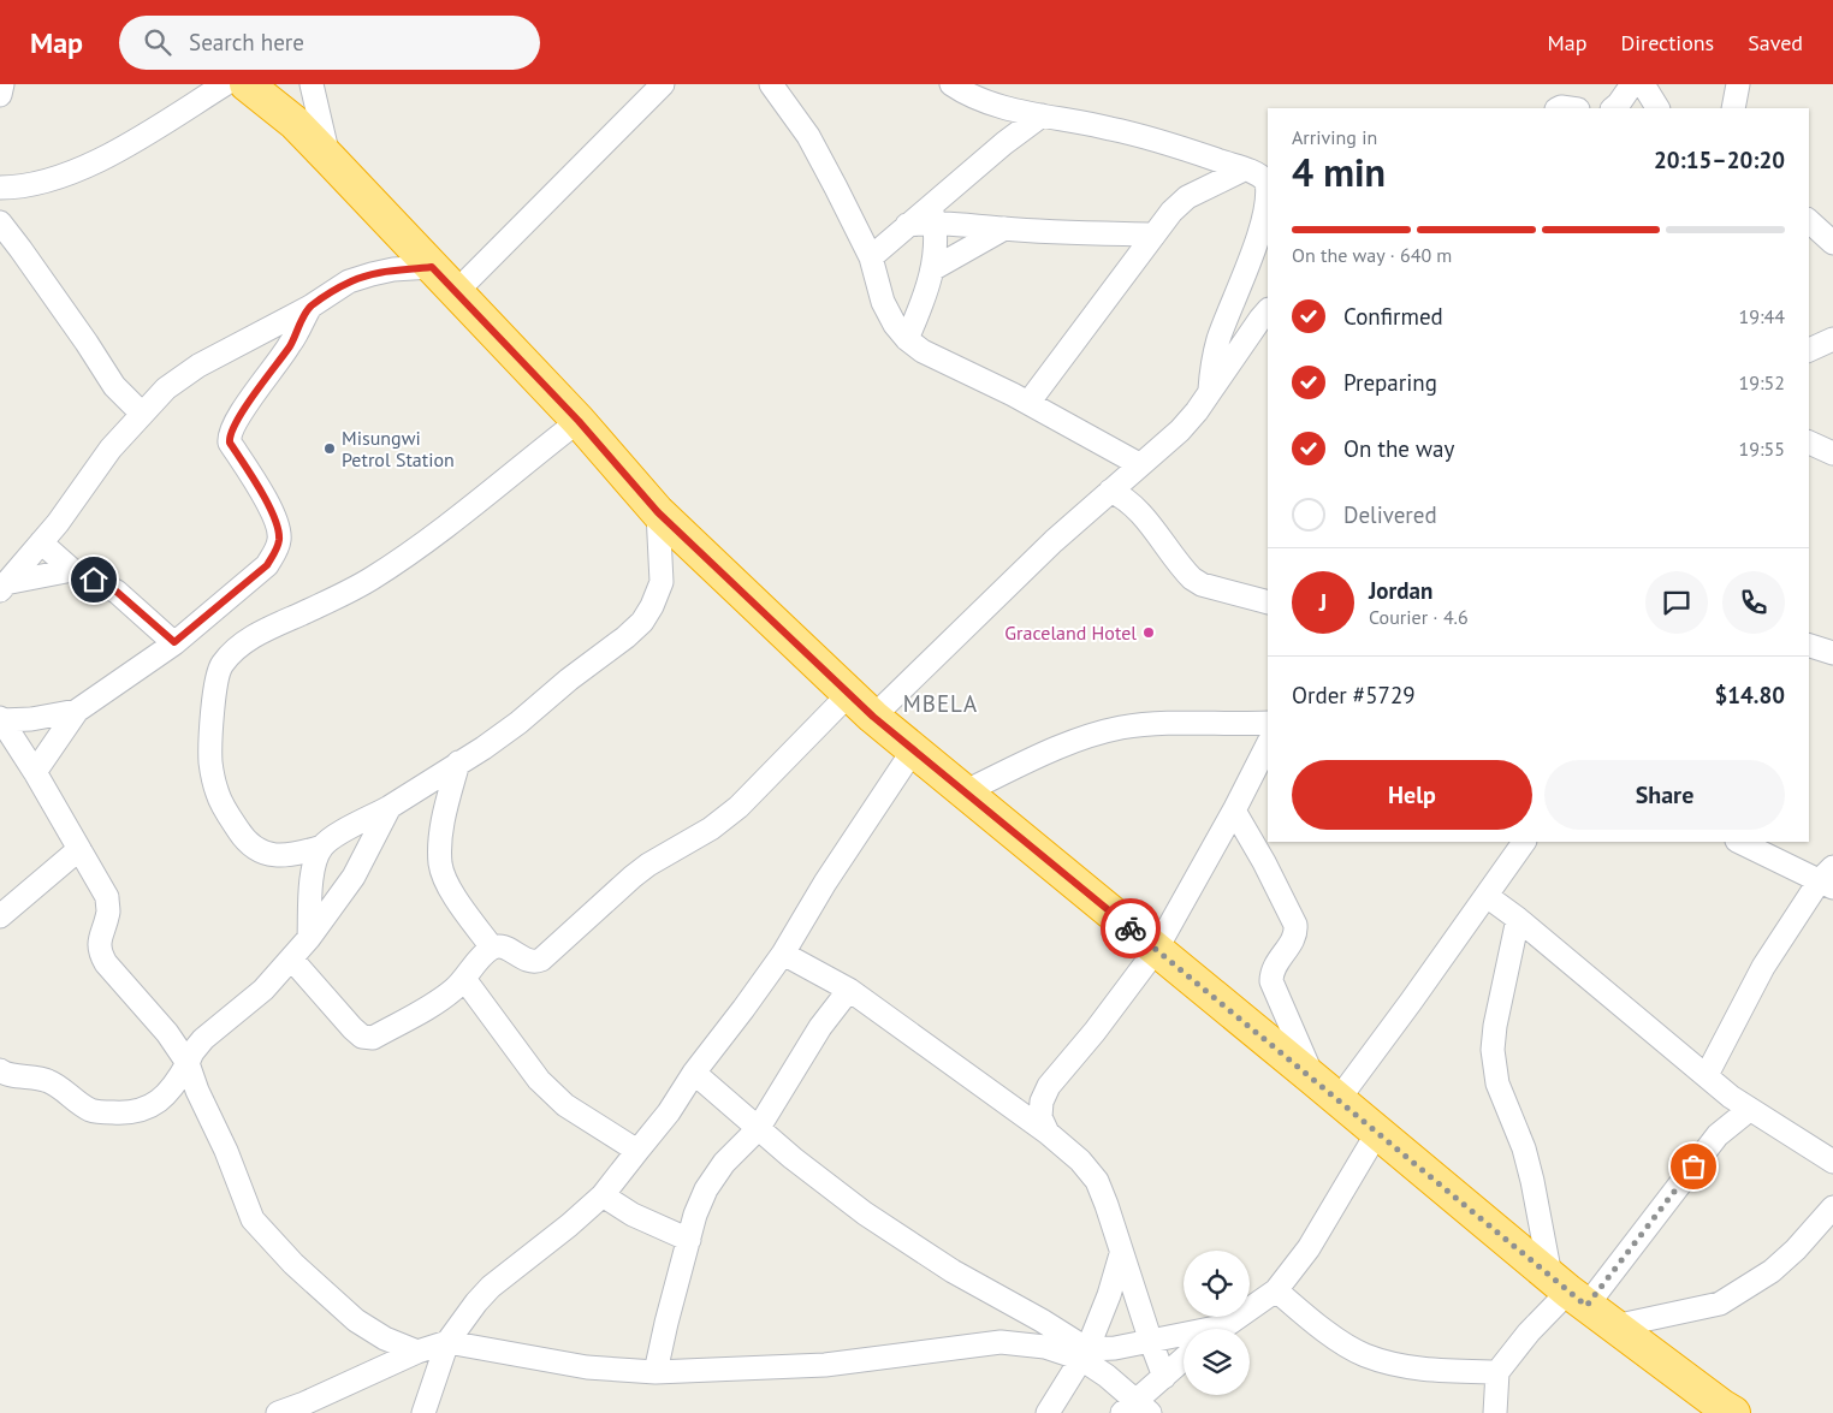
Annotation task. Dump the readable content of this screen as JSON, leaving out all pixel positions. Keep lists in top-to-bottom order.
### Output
{
  "districts": ["MBELA"],
  "places": ["Misungwi Petrol Station", "Graceland Hotel"],
  "page": {
    "header": "Map",
    "search": "Search here",
    "nav": ["Map", "Directions", "Saved"],
    "heading": ["4 min", "Arriving in", "20:15–20:20"],
    "panel": [
      "Jordan",
      "Courier · 4.6",
      "Order #5729",
      "$14.80"
    ],
    "bar": "On the way · 640 m",
    "list": [
      ["Confirmed", "19:44"],
      ["Preparing", "19:52"],
      ["On the way", "19:55"],
      "Delivered"
    ],
    "round": "J",
    "buttons": ["Help", "Share"]
  }
}
